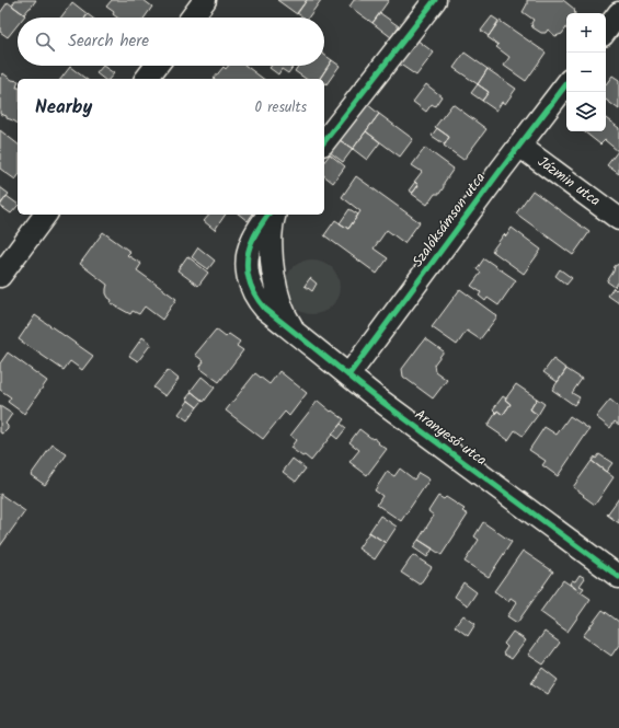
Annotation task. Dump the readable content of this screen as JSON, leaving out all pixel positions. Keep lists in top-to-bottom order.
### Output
{
  "streets": {
    "street": ["Jázmin utca", "Szalóksámson utca", "Aranyeső utca"]
  },
  "crossings": [
    ["Jázmin utca", "Szalóksámson utca"],
    ["Szalóksámson utca", "Aranyeső utca"]
  ],
  "page": {
    "map_buttons": ["+", "−"],
    "search": "Search here",
    "heading": ["Nearby", "0 results"]
  }
}
